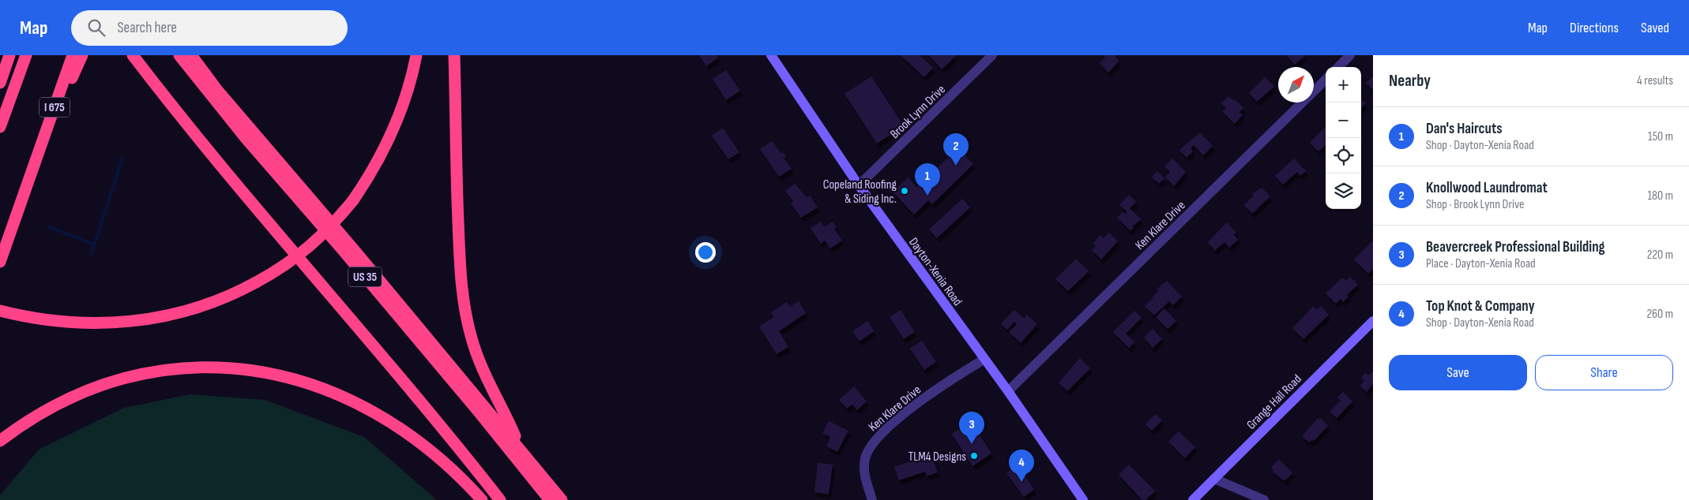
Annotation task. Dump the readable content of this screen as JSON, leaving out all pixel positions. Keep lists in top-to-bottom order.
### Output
{
  "streets": {
    "highway": ["I 675", "US 35"],
    "main road": ["Dayton-Xenia Road", "Grange Hall Road"],
    "street": ["Brook Lynn Drive", "Ken Klare Drive"]
  },
  "crossings": [
    ["Brook Lynn Drive", "Dayton-Xenia Road"],
    ["Ken Klare Drive", "Dayton-Xenia Road"]
  ],
  "places": ["Copeland Roofing & Siding Inc.", "TLM4 Designs"],
  "north": "top right",
  "page": {
    "header": "Map",
    "search": "Search here",
    "nav": ["Map", "Directions", "Saved"],
    "heading": ["Nearby", "4 results"],
    "map_buttons": ["+", "−"],
    "list": [
      {
        "mark": "1",
        "name": "Dan's Haircuts",
        "note": "Shop · Dayton-Xenia Road",
        "value": "150 m"
      },
      {
        "mark": "2",
        "name": "Knollwood Laundromat",
        "note": "Shop · Brook Lynn Drive",
        "value": "180 m"
      },
      {
        "mark": "3",
        "name": "Beavercreek Professional Building",
        "note": "Place · Dayton-Xenia Road",
        "value": "220 m"
      },
      {
        "mark": "4",
        "name": "Top Knot & Company",
        "note": "Shop · Dayton-Xenia Road",
        "value": "260 m"
      }
    ],
    "pins": [
      "2",
      "1",
      "3",
      "4"
    ],
    "buttons": ["Save", "Share"]
  }
}
